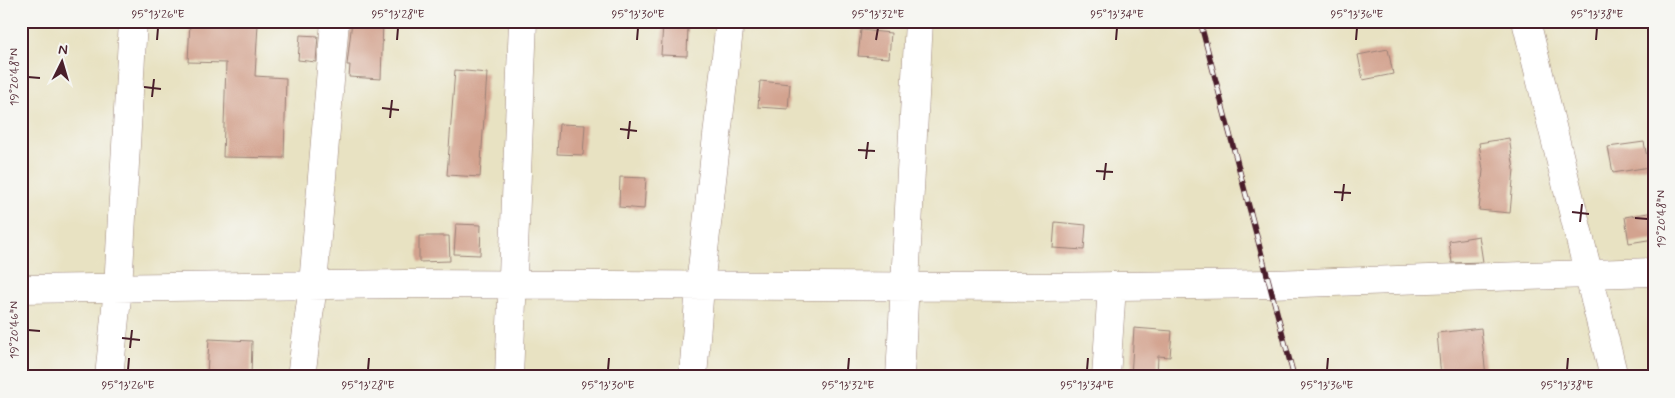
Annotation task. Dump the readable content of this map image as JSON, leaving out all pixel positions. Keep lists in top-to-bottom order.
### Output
{
  "north": "top",
  "coordinates": [
    "95°13'26\"E",
    "95°13'28\"E",
    "95°13'30\"E",
    "95°13'32\"E",
    "95°13'34\"E",
    "95°13'36\"E",
    "95°13'38\"E",
    "19°20'48\"N",
    "19°20'46\"N"
  ]
}
